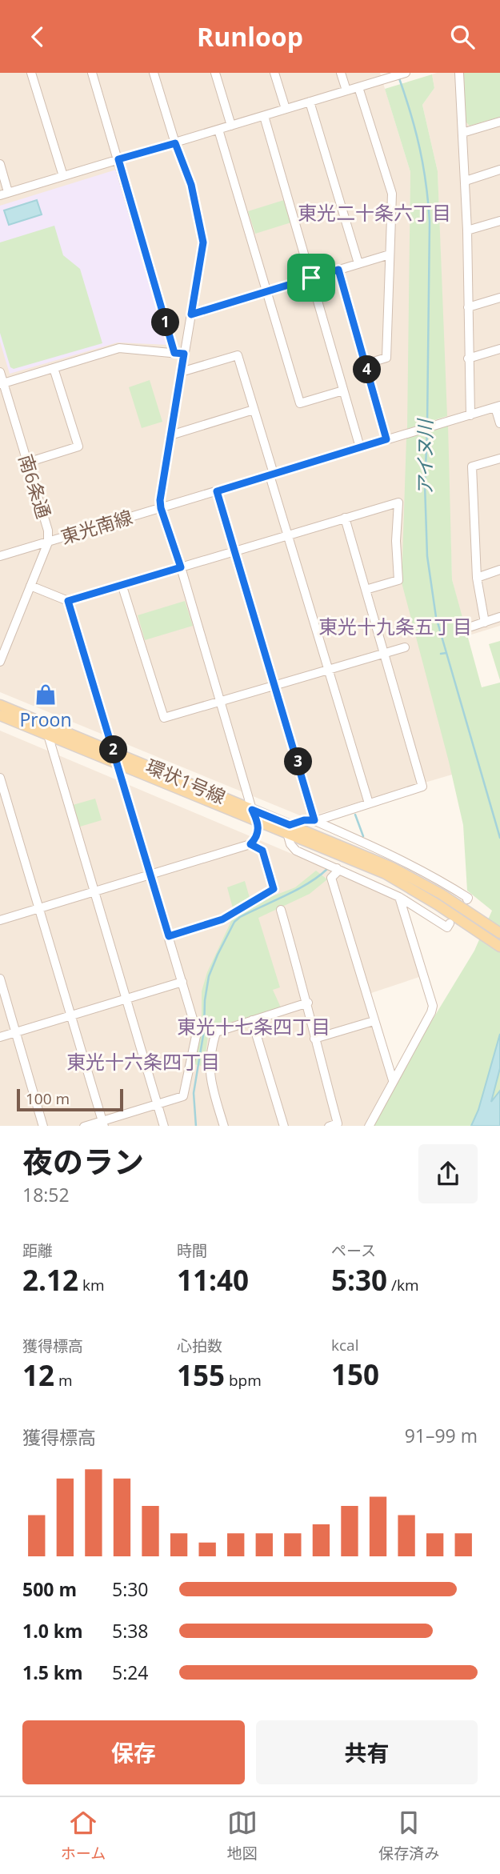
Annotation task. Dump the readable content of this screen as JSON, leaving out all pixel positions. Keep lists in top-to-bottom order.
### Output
{
  "streets": {
    "main road": ["環状1号線"],
    "street": ["南6条通", "東光南線"]
  },
  "crossings": [
    ["南6条通", "東光南線"]
  ],
  "districts": [
    "東光二十条六丁目",
    "東光十九条五丁目",
    "東光十七条四丁目",
    "東光十六条四丁目"
  ],
  "water": ["アイヌ川"],
  "places": {
    "shop": ["Proon"]
  },
  "scale_bar": "100 m",
  "page": {
    "header": "Runloop",
    "pins": [
      "1",
      "4",
      "2",
      "3"
    ],
    "scale": "100 m",
    "heading": ["夜のラン", "18:52"],
    "stats": [
      ["距離", "2.12 km"],
      ["時間", "11:40"],
      ["ペース", "5:30 /km"],
      ["獲得標高", "12 m"],
      ["心拍数", "155 bpm"],
      ["kcal", "150"]
    ],
    "chart": ["獲得標高", "91–99 m"],
    "list": [
      {
        "name": "500 m",
        "note": "5:30"
      },
      {
        "name": "1.0 km",
        "note": "5:38"
      },
      {
        "name": "1.5 km",
        "note": "5:24"
      }
    ],
    "buttons": ["保存", "共有"],
    "tabs": ["ホーム", "地図", "保存済み"]
  }
}
